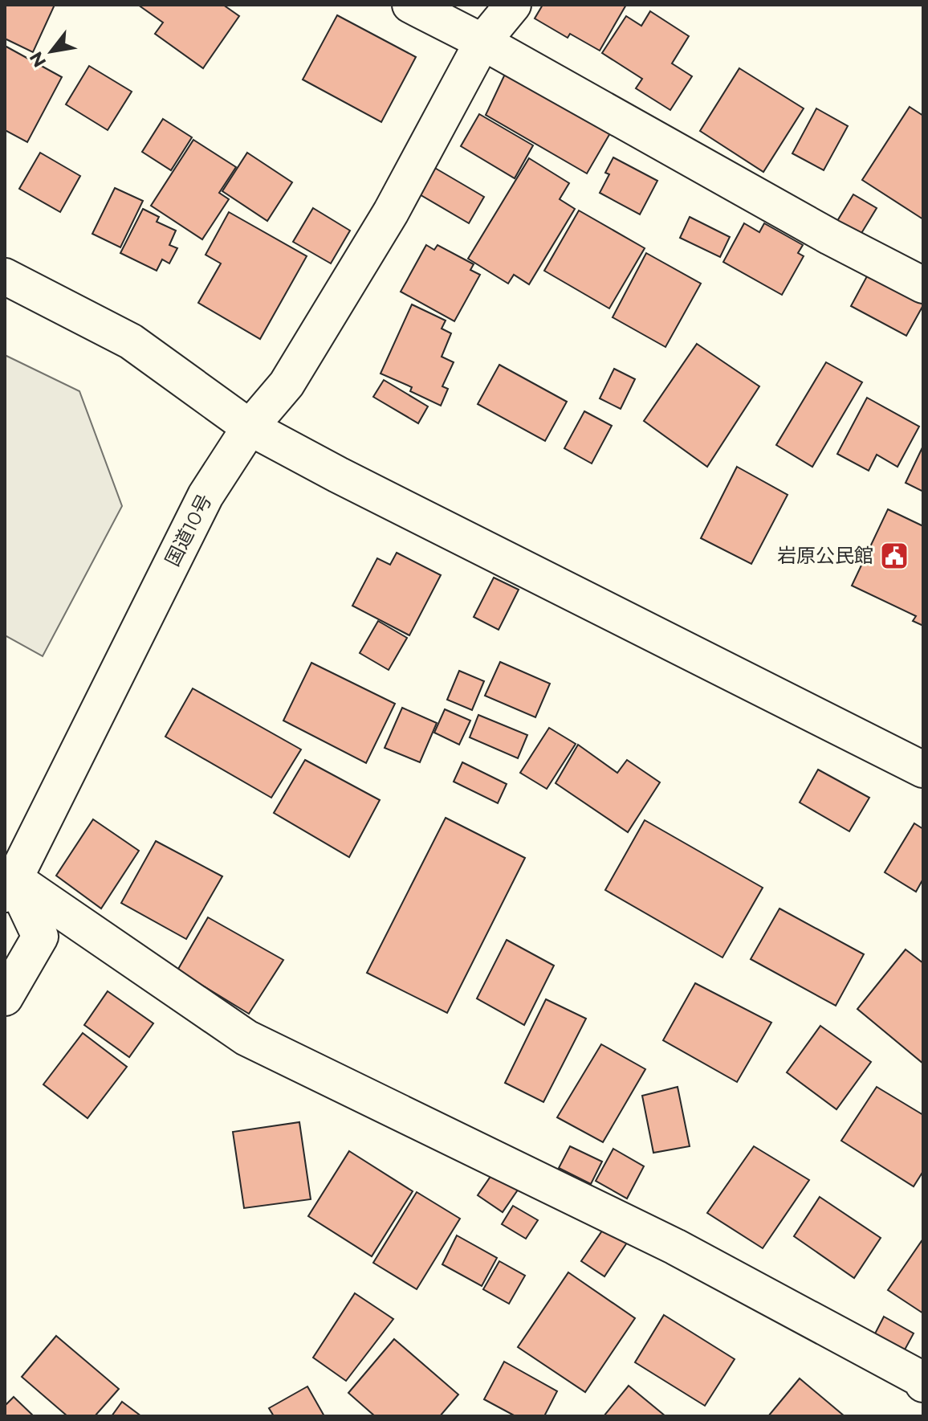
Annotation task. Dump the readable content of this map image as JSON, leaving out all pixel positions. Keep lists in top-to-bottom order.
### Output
{
  "streets": {
    "main road": ["国道10号"]
  },
  "places": {
    "public building": ["岩原公民館"]
  },
  "north": "bottom left"
}
